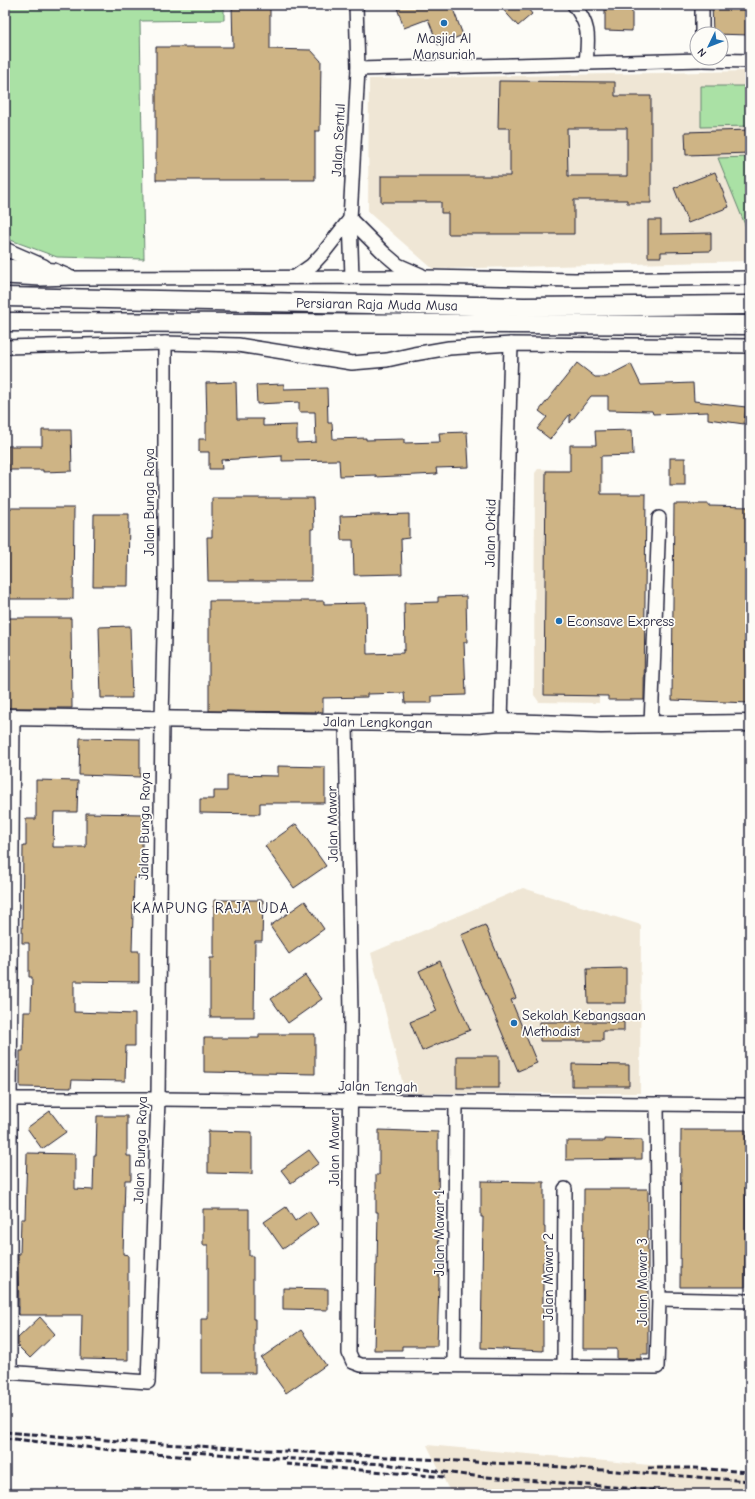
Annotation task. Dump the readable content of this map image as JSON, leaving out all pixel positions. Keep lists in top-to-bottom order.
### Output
{
  "streets": {
    "main road": ["Persiaran Raja Muda Musa"],
    "street": [
      "Jalan Sentul",
      "Jalan Bunga Raya",
      "Jalan Orkid",
      "Jalan Lengkongan",
      "Jalan Mawar",
      "Jalan Tengah",
      "Jalan Mawar 1",
      "Jalan Mawar 2",
      "Jalan Mawar 3"
    ]
  },
  "crossings": [
    ["Jalan Bunga Raya", "Jalan Lengkongan"],
    ["Jalan Bunga Raya", "Jalan Tengah"],
    ["Jalan Orkid", "Jalan Lengkongan"],
    ["Jalan Lengkongan", "Jalan Mawar"],
    ["Jalan Mawar", "Jalan Tengah"],
    ["Jalan Mawar", "Jalan Mawar 1"],
    ["Jalan Mawar", "Jalan Mawar 2"],
    ["Jalan Mawar", "Jalan Mawar 3"],
    ["Jalan Tengah", "Jalan Mawar 1"],
    ["Jalan Tengah", "Jalan Mawar 3"],
    ["Jalan Mawar 2", "Jalan Mawar 3"]
  ],
  "districts": ["KAMPUNG RAJA UDA"],
  "places": ["Masjid Al Mansuriah", "Econsave Express", "Sekolah Kebangsaan Methodist"],
  "north": "bottom left"
}
